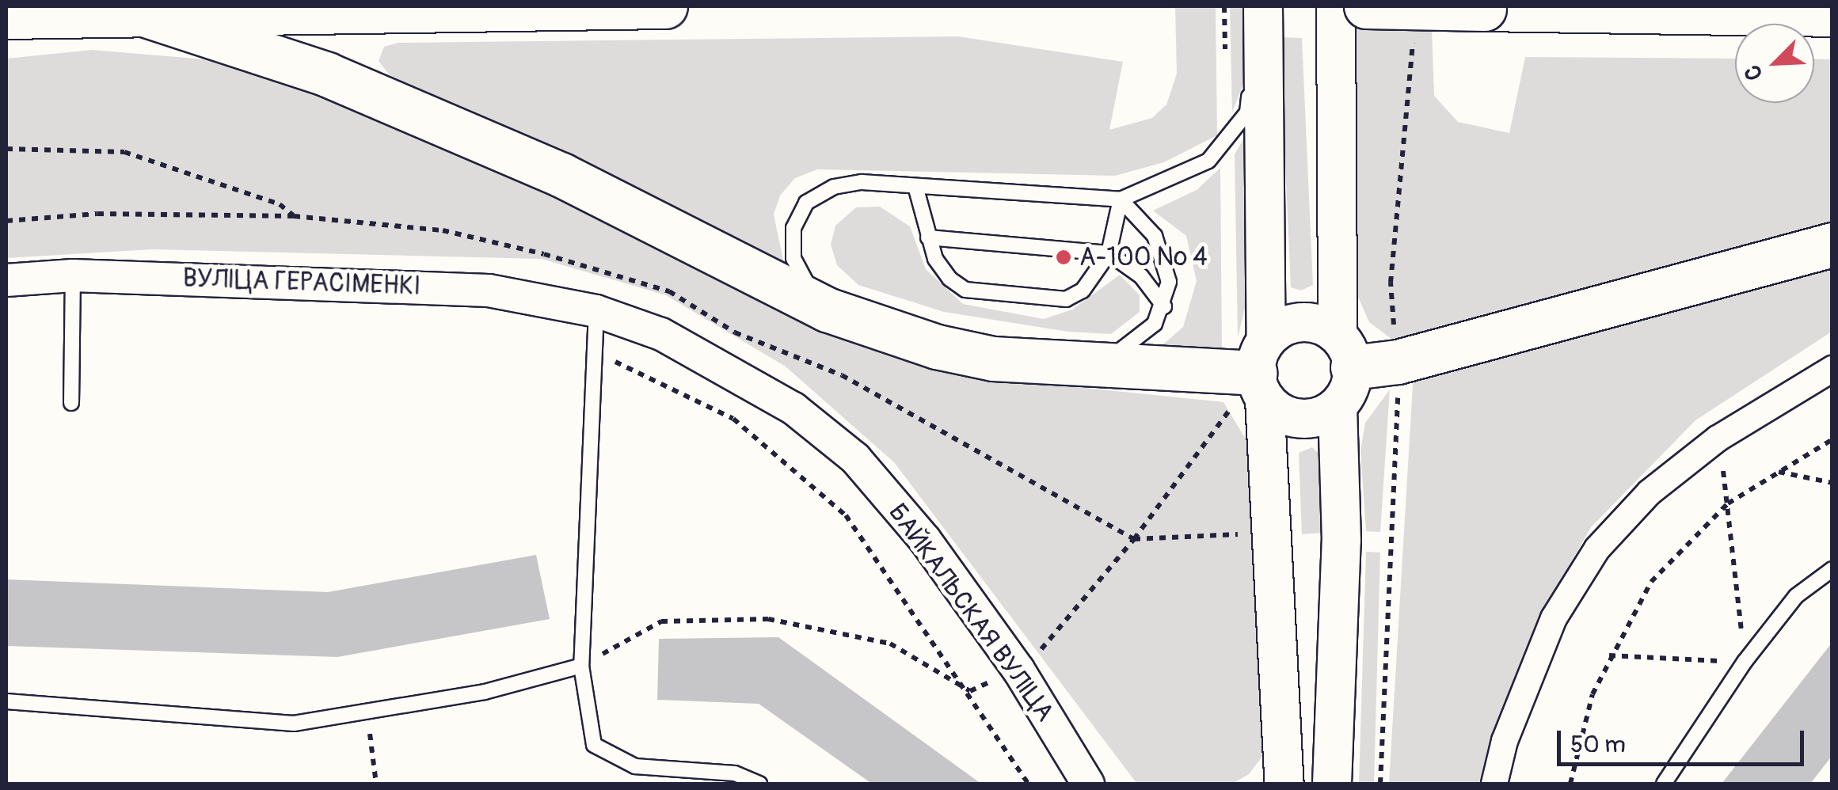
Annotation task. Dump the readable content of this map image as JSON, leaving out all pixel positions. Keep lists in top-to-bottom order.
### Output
{
  "streets": {
    "street": ["ВУЛІЦА ГЕРАСІМЕНКІ", "БАЙКАЛЬСКАЯ ВУЛІЦА"]
  },
  "crossings": [
    ["ВУЛІЦА ГЕРАСІМЕНКІ", "БАЙКАЛЬСКАЯ ВУЛІЦА"]
  ],
  "places": ["А-100 № 4"],
  "scale_bar": "50 m",
  "north": "bottom left"
}
